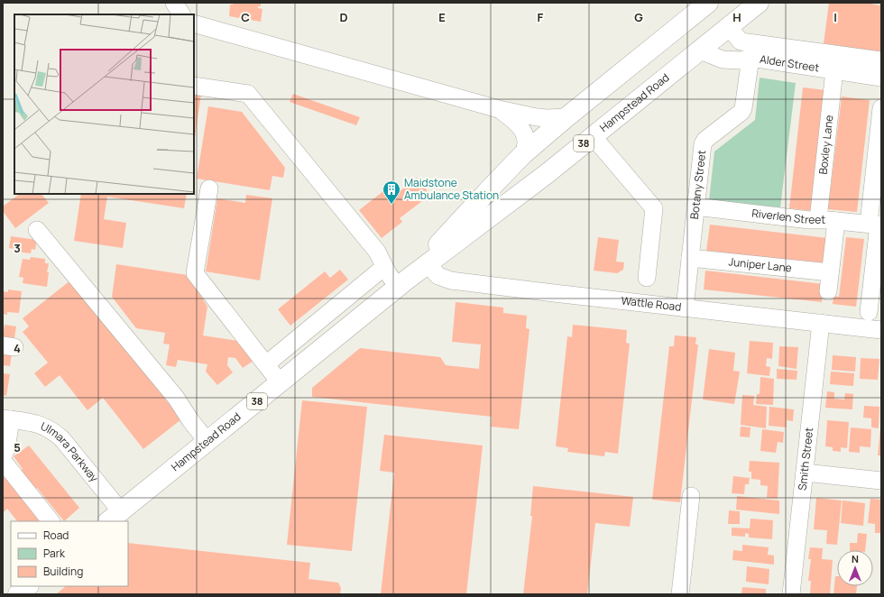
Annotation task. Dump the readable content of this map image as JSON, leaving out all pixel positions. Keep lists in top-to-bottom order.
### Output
{
  "streets": {
    "main road": ["Hampstead Road", "38"],
    "street": [
      "Alder Street",
      "Boxley Lane",
      "Botany Street",
      "Riverlen Street",
      "Juniper Lane",
      "Wattle Road",
      "Ulmara Parkway",
      "Smith Street"
    ]
  },
  "crossings": [
    ["Alder Street", "Hampstead Road"],
    ["Alder Street", "Boxley Lane"],
    ["Alder Street", "Botany Street"],
    ["Hampstead Road", "Wattle Road"],
    ["Hampstead Road", "Ulmara Parkway"],
    ["Boxley Lane", "Riverlen Street"],
    ["Botany Street", "Riverlen Street"],
    ["Botany Street", "Juniper Lane"],
    ["Botany Street", "Wattle Road"],
    ["Wattle Road", "Smith Street"]
  ],
  "places": {
    "building": ["Maidstone Ambulance Station"]
  },
  "legend": ["Road", "Park", "Building"],
  "north": "top",
  "grid": {
    "columns": [
      "C",
      "D",
      "E",
      "F",
      "G",
      "H",
      "I"
    ],
    "rows": ["3", "4", "5"]
  }
}
